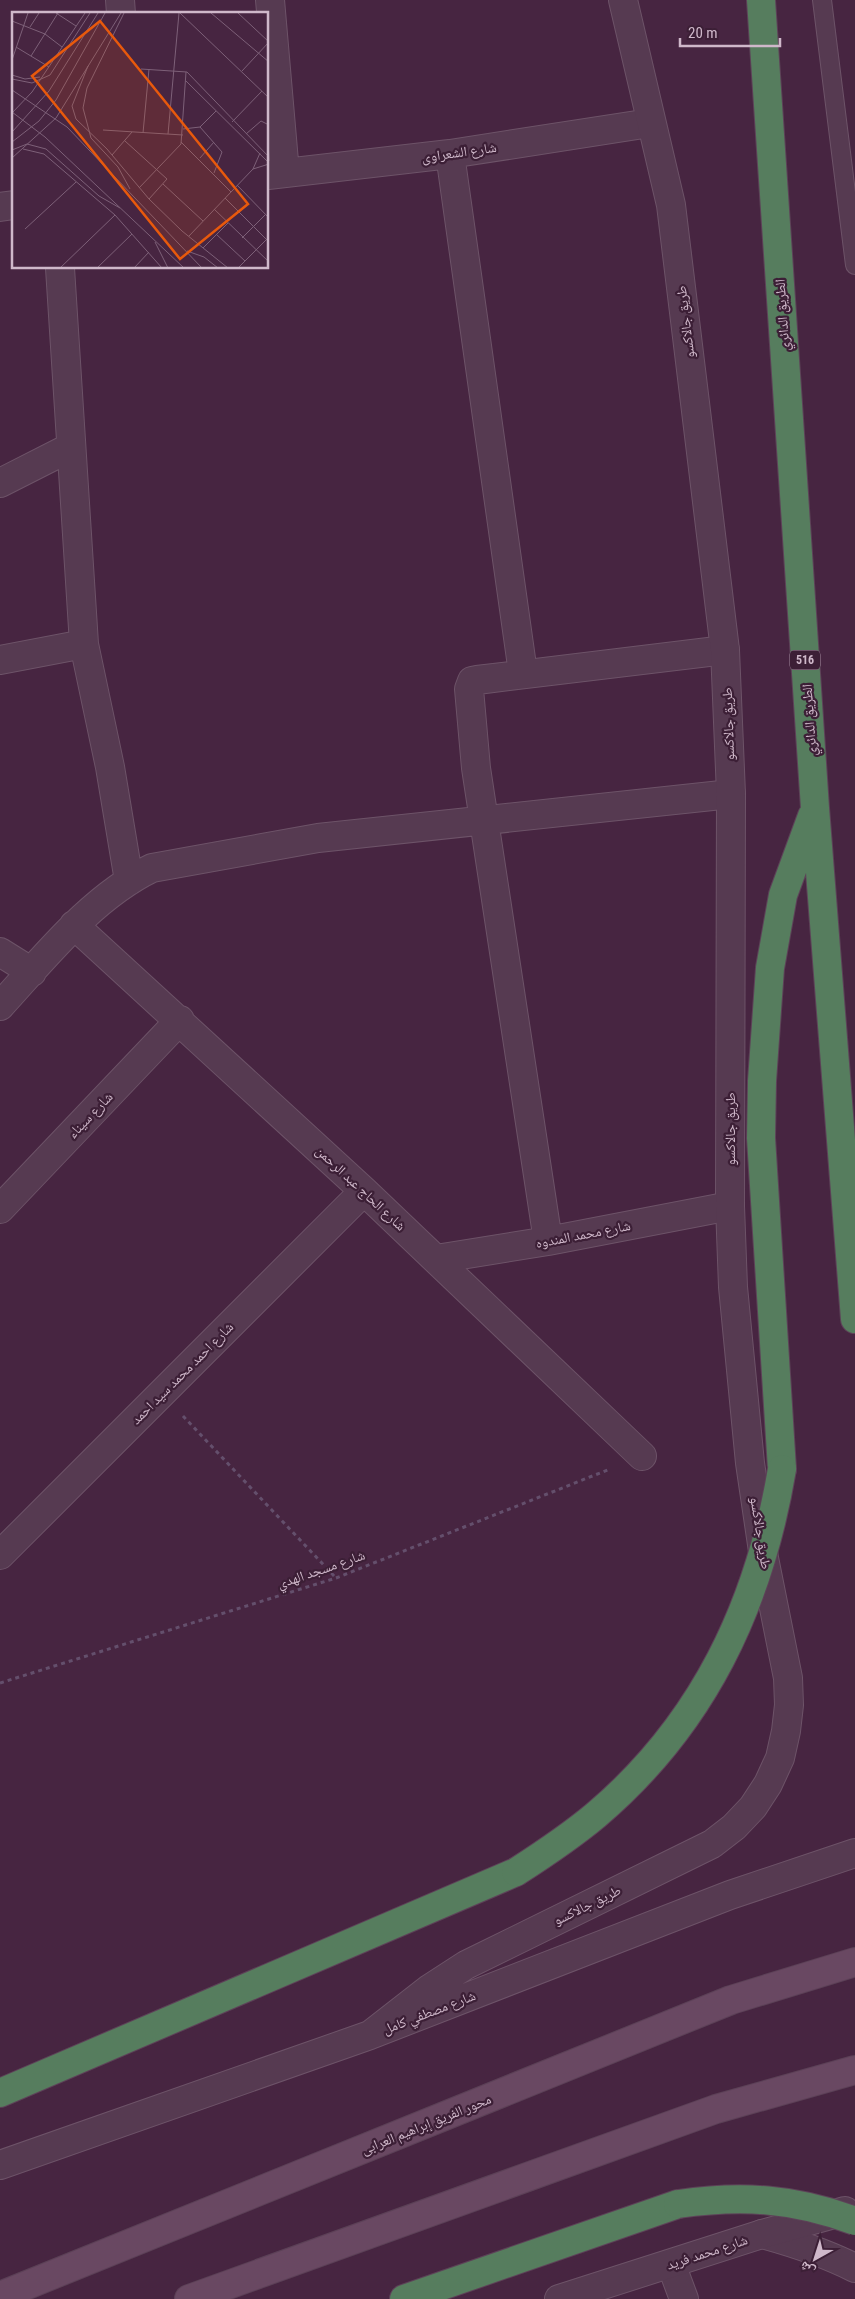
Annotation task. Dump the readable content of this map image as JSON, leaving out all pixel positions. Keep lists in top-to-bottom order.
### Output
{
  "streets": {
    "highway": ["الطريق الدائري", "516"],
    "main road": ["محور الفريق إبراهيم العرابى"],
    "street": [
      "شارع الشعراوى",
      "طريق جالاكسو",
      "شارع سيناء",
      "شارع الحاج عبد الرحمن",
      "شارع محمد المندوه",
      "شارع احمد محمد سيد احمد",
      "شارع مصطفي كامل",
      "شارع محمد فريد"
    ],
    "path": ["شارع مسجد الهدي"]
  },
  "crossings": [
    ["شارع الشعراوى", "طريق جالاكسو"],
    ["طريق جالاكسو", "شارع محمد المندوه"],
    ["طريق جالاكسو", "شارع مصطفي كامل"],
    ["شارع سيناء", "شارع الحاج عبد الرحمن"],
    ["شارع الحاج عبد الرحمن", "شارع محمد المندوه"],
    ["شارع الحاج عبد الرحمن", "شارع احمد محمد سيد احمد"],
    ["شارع الحاج عبد الرحمن", "شارع مسجد الهدي"]
  ],
  "scale_bar": "20 m",
  "north": "bottom left"
}
